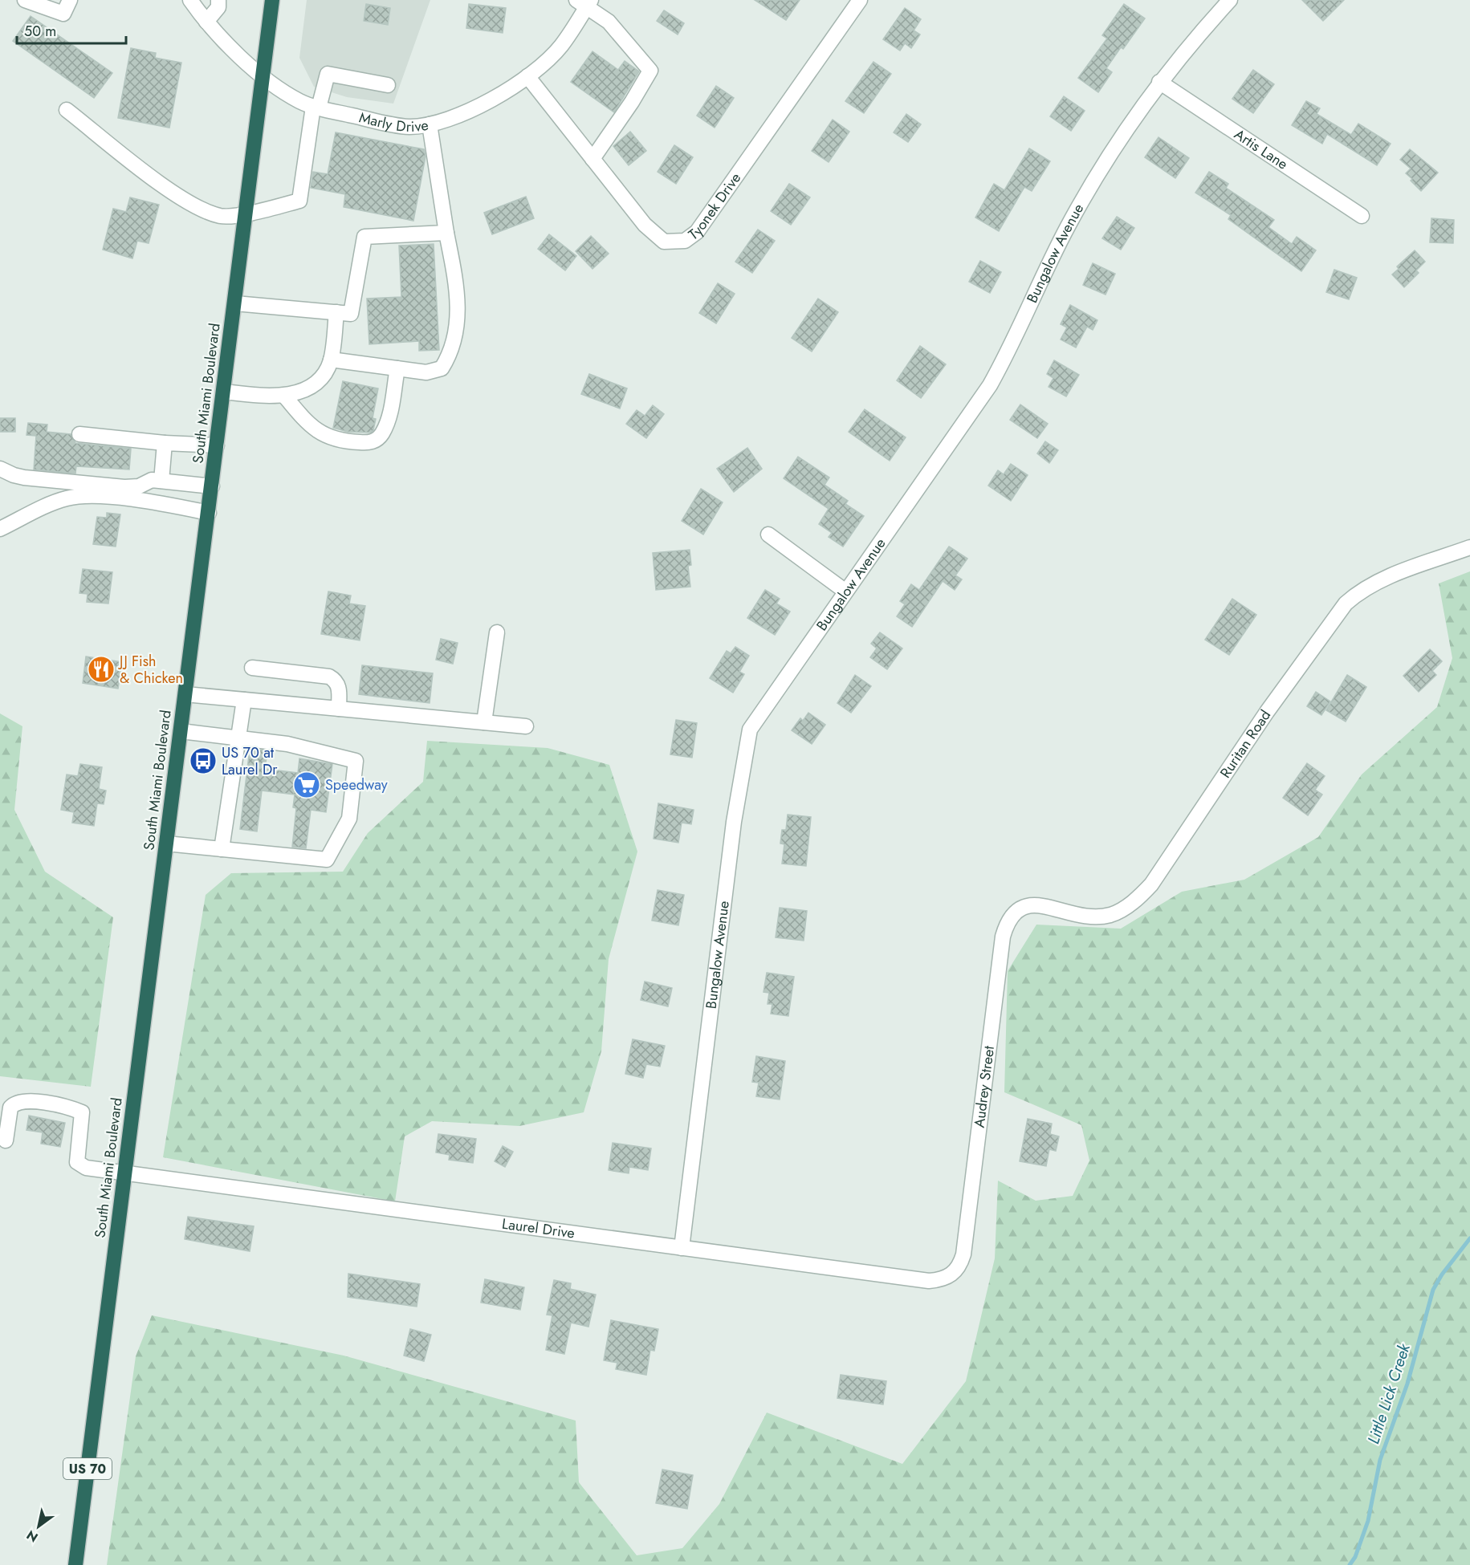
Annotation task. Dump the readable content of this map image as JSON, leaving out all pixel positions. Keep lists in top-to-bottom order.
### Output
{
  "streets": {
    "highway": ["South Miami Boulevard", "US 70"],
    "street": [
      "Marly Drive",
      "Artis Lane",
      "Tyonek Drive",
      "Bungalow Avenue",
      "Ruritan Road",
      "Audrey Street",
      "Laurel Drive"
    ]
  },
  "crossings": [
    ["Marly Drive", "Tyonek Drive"],
    ["Marly Drive", "South Miami Boulevard"],
    ["Artis Lane", "Bungalow Avenue"],
    ["Bungalow Avenue", "Laurel Drive"],
    ["South Miami Boulevard", "Laurel Drive"],
    ["Ruritan Road", "Audrey Street"],
    ["Audrey Street", "Laurel Drive"]
  ],
  "water": ["Little Lick Creek"],
  "places": {
    "restaurant": ["JJ Fish & Chicken"],
    "bus stop": ["US 70 at Laurel Dr"],
    "supermarket": ["Speedway"]
  },
  "scale_bar": "50 m",
  "north": "bottom left"
}
